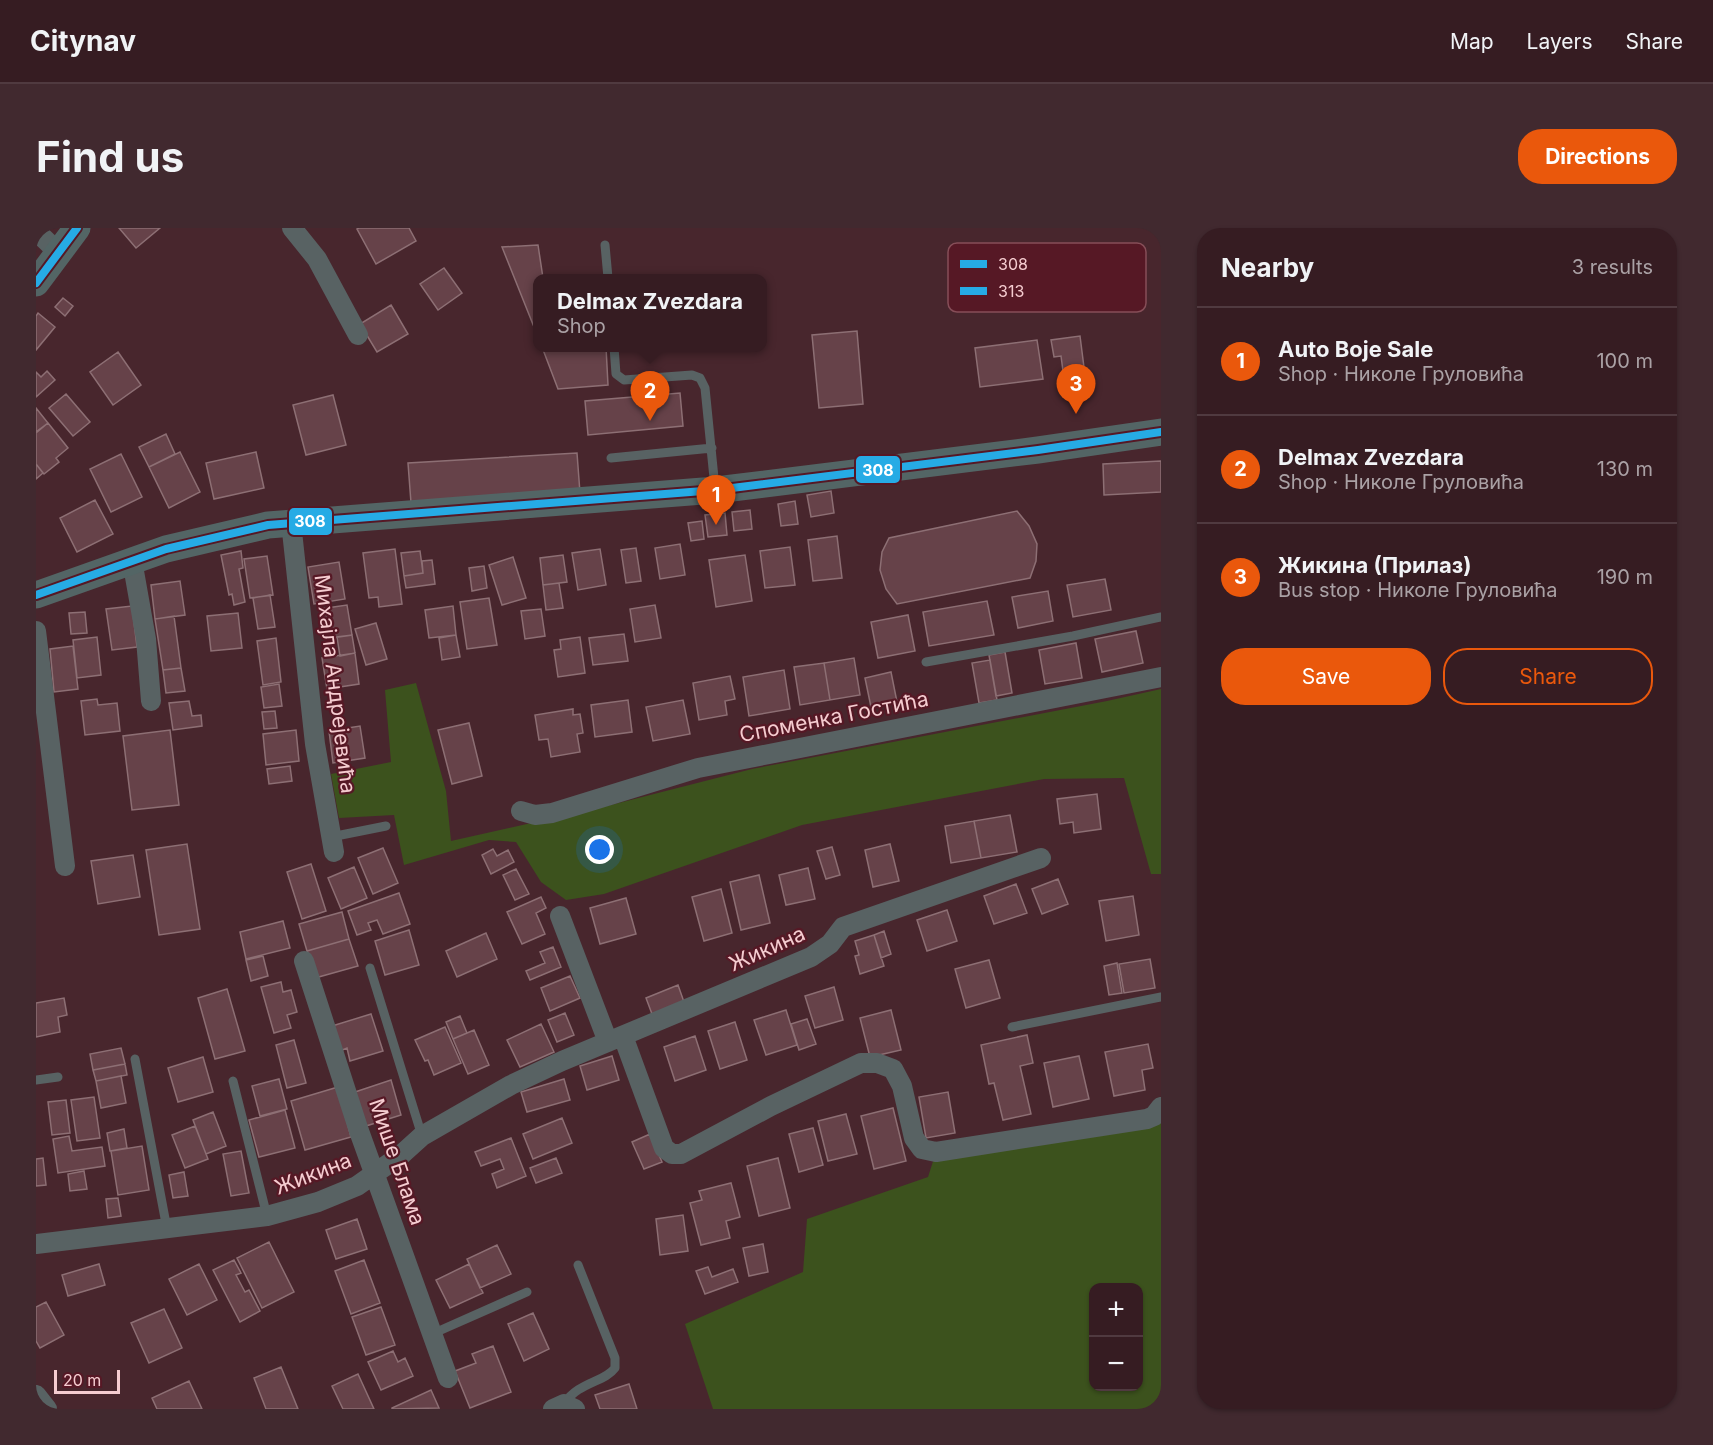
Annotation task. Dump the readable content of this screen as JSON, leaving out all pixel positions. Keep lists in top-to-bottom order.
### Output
{
  "streets": {
    "street": [
      "Михајла Андрејевића",
      "Споменка Гостића",
      "Жикина",
      "Мише Блама"
    ]
  },
  "crossings": [
    ["Жикина", "Мише Блама"]
  ],
  "lines": ["transit line 313", "transit line 308"],
  "legend": ["308", "313"],
  "scale_bar": "20 m",
  "page": {
    "header": "Citynav",
    "nav": ["Map", "Layers", "Share"],
    "buttons": [
      "Directions",
      ["Save", "Share"]
    ],
    "title": "Find us",
    "heading": ["Nearby", "3 results"],
    "popup": ["Delmax Zvezdara", "Shop"],
    "list": [
      {
        "mark": "1",
        "name": "Auto Boje Sale",
        "note": "Shop · Николе Груловића",
        "value": "100 m"
      },
      {
        "mark": "2",
        "name": "Delmax Zvezdara",
        "note": "Shop · Николе Груловића",
        "value": "130 m"
      },
      {
        "mark": "3",
        "name": "Жикина (Прилаз)",
        "note": "Bus stop · Николе Груловића",
        "value": "190 m"
      }
    ],
    "pins": ["3", "2", "1"],
    "map_buttons": ["+", "−"],
    "scale": "20 m"
  }
}
